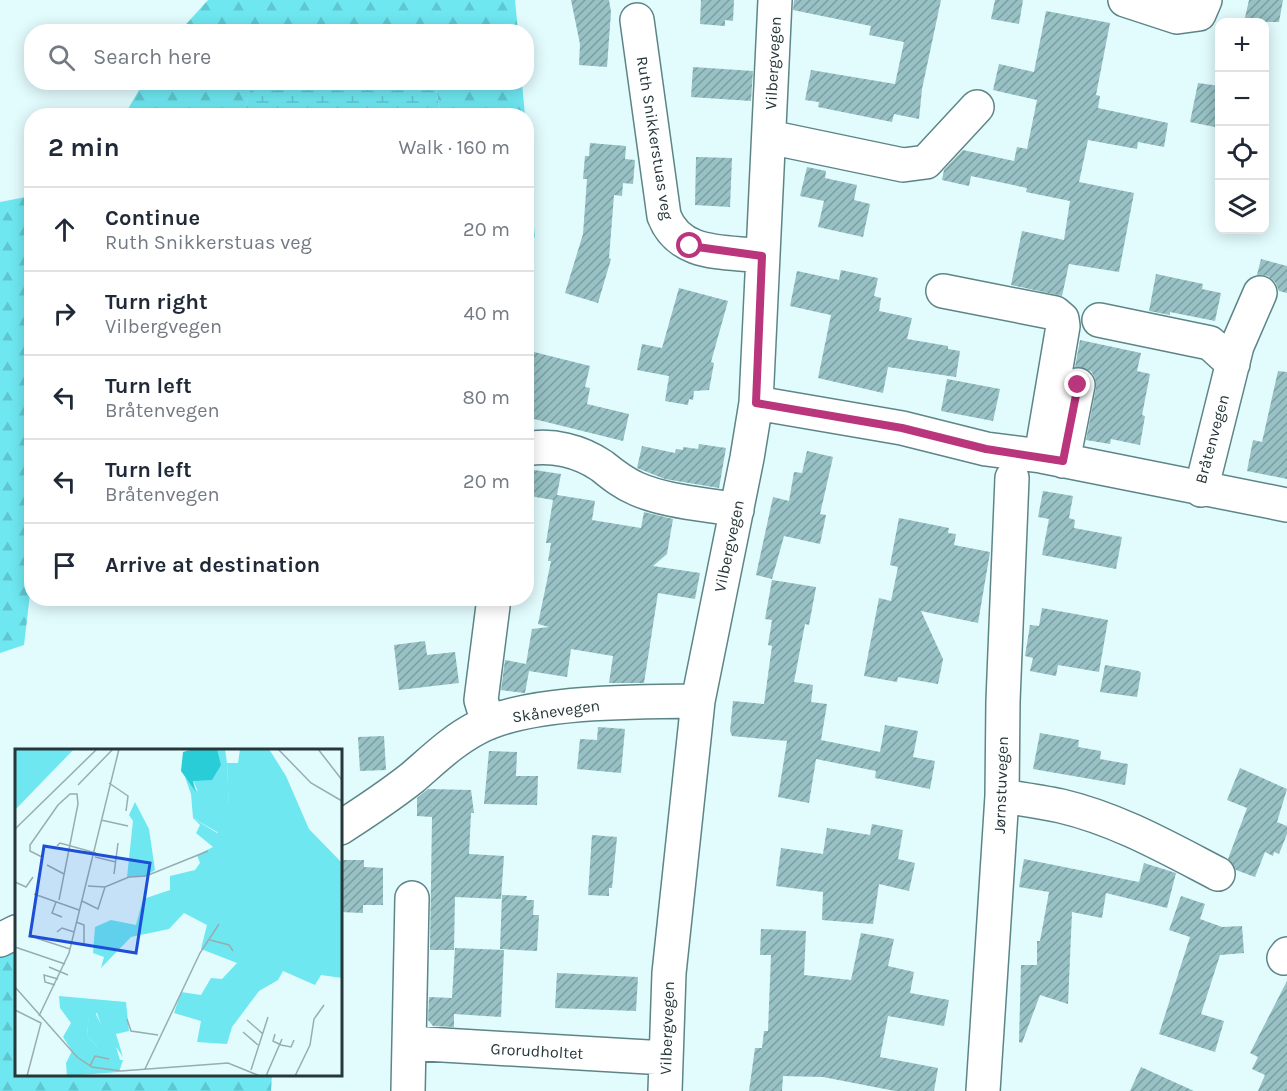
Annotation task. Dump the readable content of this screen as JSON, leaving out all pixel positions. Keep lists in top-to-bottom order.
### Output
{
  "streets": {
    "street": [
      "Vilbergvegen",
      "Ruth Snikkerstuas veg",
      "Bråtenvegen",
      "Skånevegen",
      "Jørnstuvegen",
      "Grorudholtet"
    ]
  },
  "crossings": [
    ["Vilbergvegen", "Ruth Snikkerstuas veg"],
    ["Vilbergvegen", "Bråtenvegen"],
    ["Vilbergvegen", "Skånevegen"],
    ["Vilbergvegen", "Grorudholtet"]
  ],
  "page": {
    "map_buttons": ["+", "−"],
    "search": "Search here",
    "heading": ["2 min", "Walk · 160 m"],
    "list": [
      ["Continue", "Ruth Snikkerstuas veg", "20 m"],
      ["Turn right", "Vilbergvegen", "40 m"],
      ["Turn left", "Bråtenvegen", "80 m"],
      ["Turn left", "Bråtenvegen", "20 m"],
      "Arrive at destination"
    ]
  }
}
